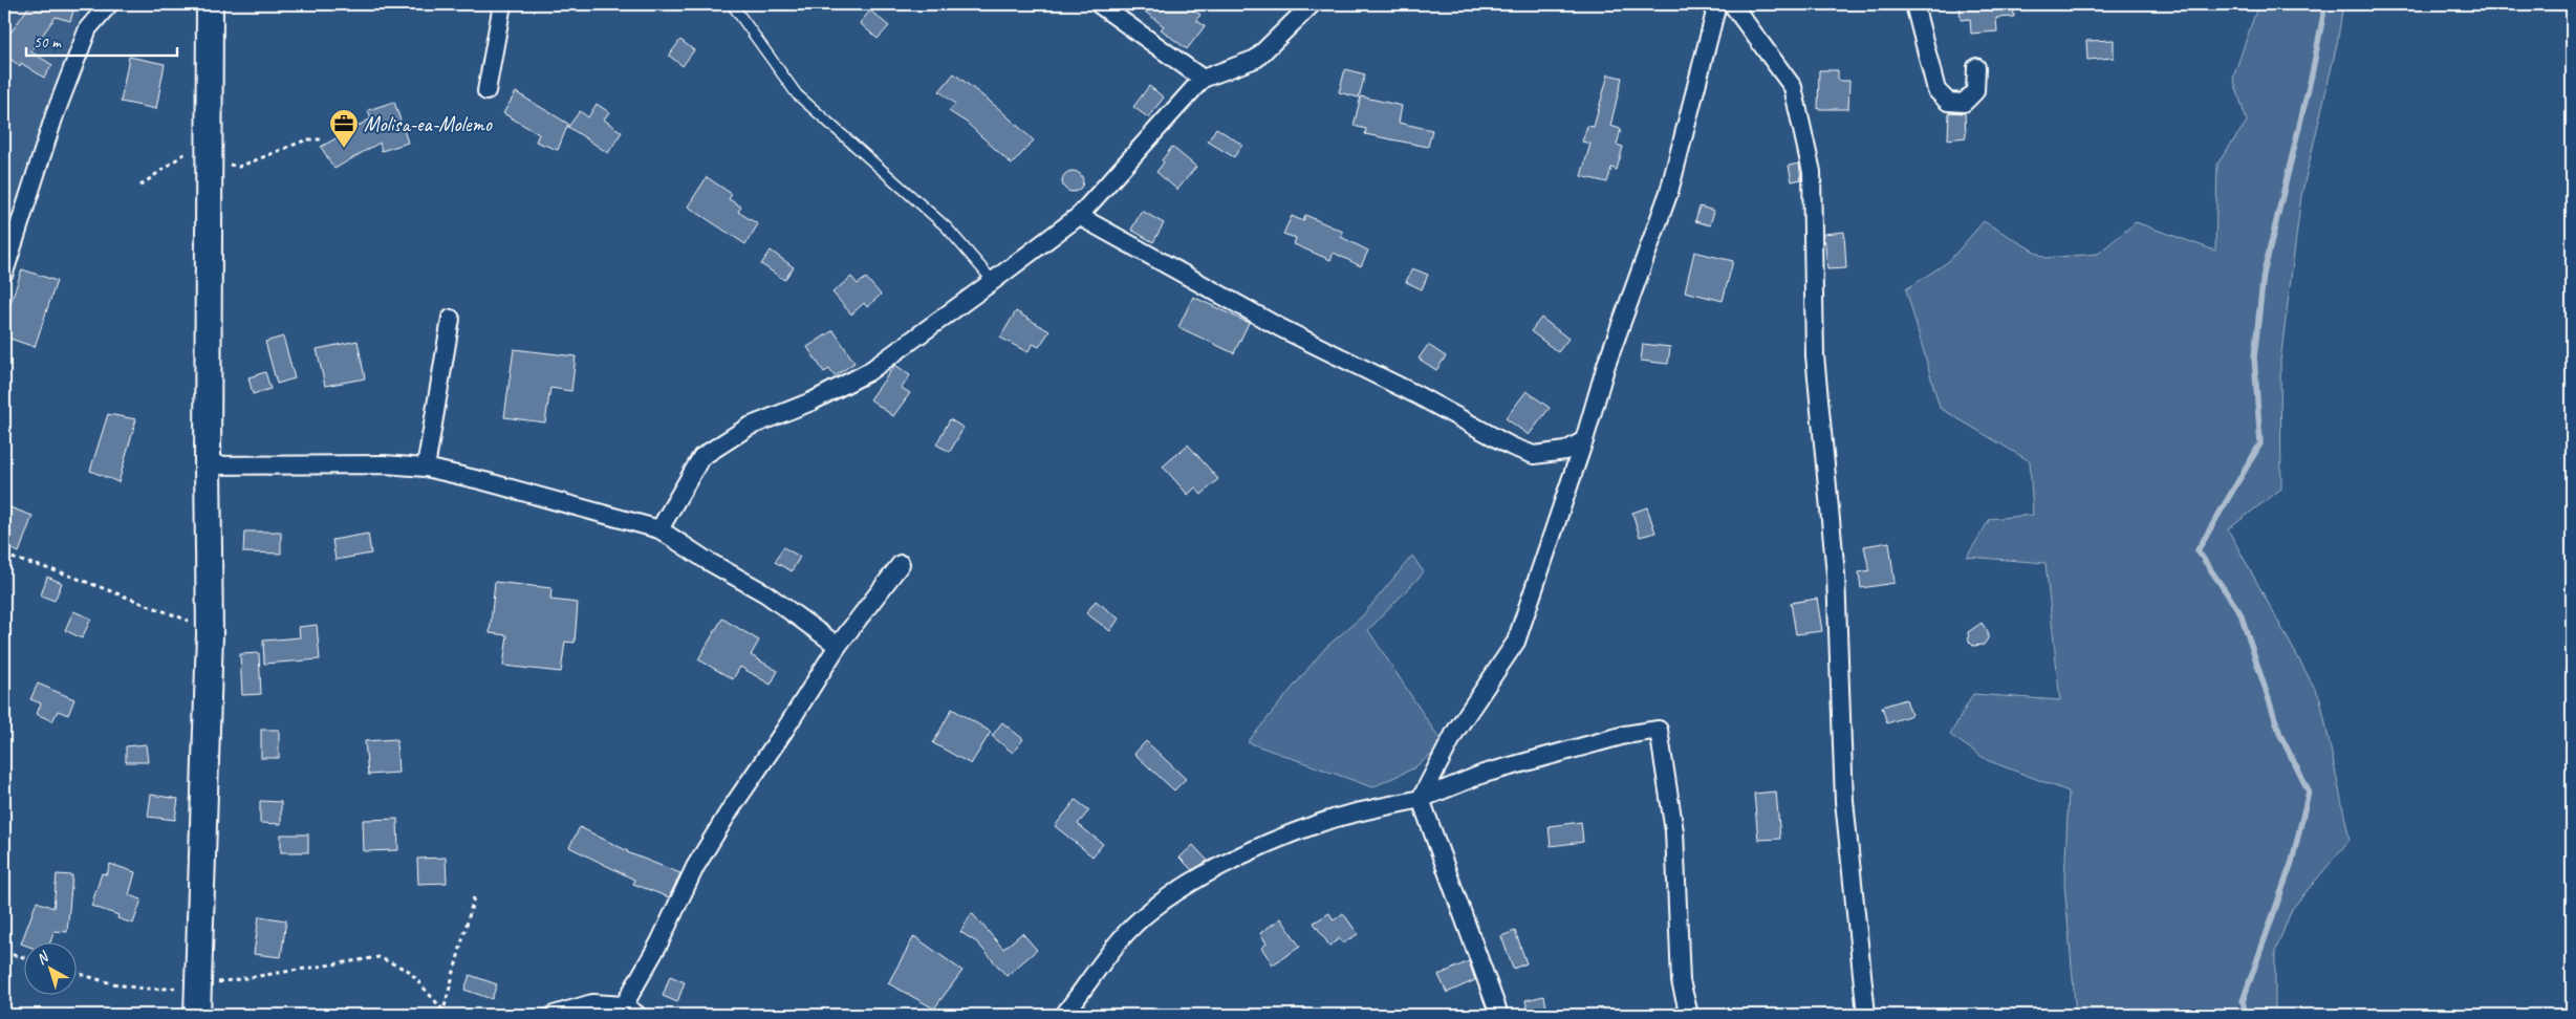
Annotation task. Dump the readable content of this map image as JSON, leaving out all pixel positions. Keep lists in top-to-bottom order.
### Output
{
  "places": {
    "office": ["Molisa-ea-Molemo"]
  },
  "scale_bar": "50 m",
  "north": "top left"
}
